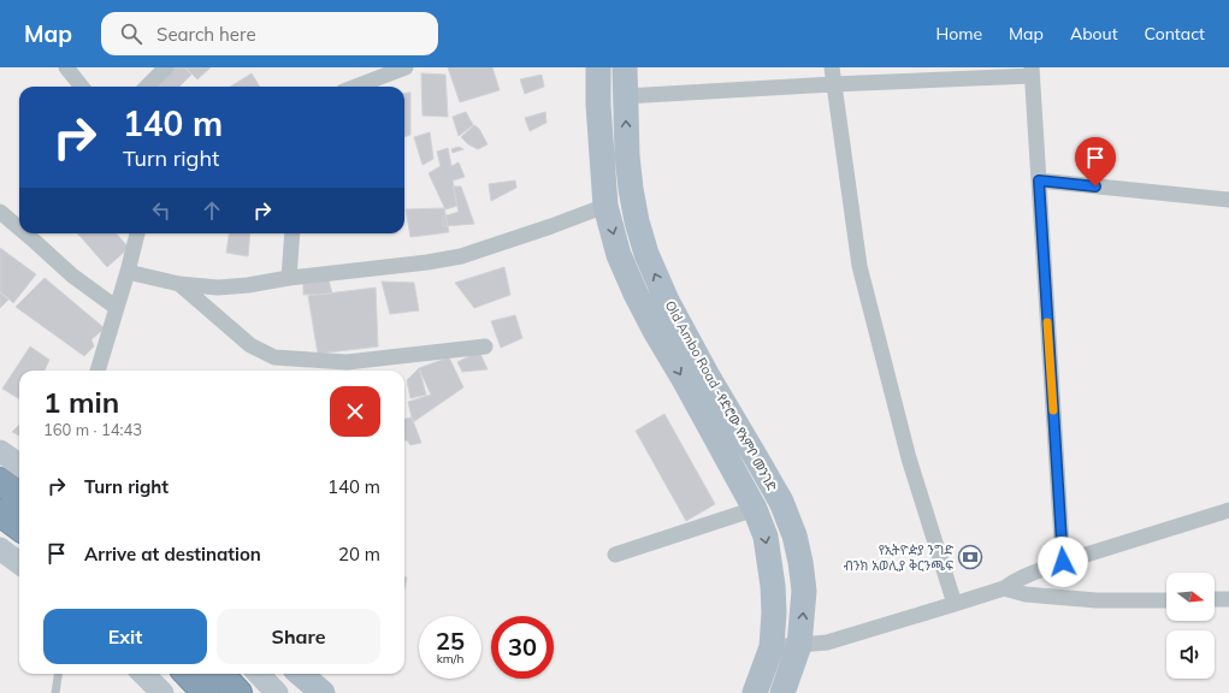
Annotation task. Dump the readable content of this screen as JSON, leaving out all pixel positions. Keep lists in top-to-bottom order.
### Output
{
  "streets": {
    "main road": ["Old Ambo Road -የድሮው የአምቦ መንገድ"]
  },
  "places": {
    "bank": ["የኢትዮዽያ ንግድ ብንክ አወሊያ ቅርንጫፍ"]
  },
  "north": "right",
  "page": {
    "header": "Map",
    "search": "Search here",
    "nav": [
      "Home",
      "Map",
      "About",
      "Contact"
    ],
    "turn": ["140 m", "Turn right"],
    "heading": ["1 min", "160 m · 14:43"],
    "list": [
      {
        "name": "Turn right",
        "value": "140 m"
      },
      {
        "name": "Arrive at destination",
        "value": "20 m"
      }
    ],
    "buttons": ["Exit", "Share"],
    "speed": "25 km/h",
    "limit": "30"
  }
}
